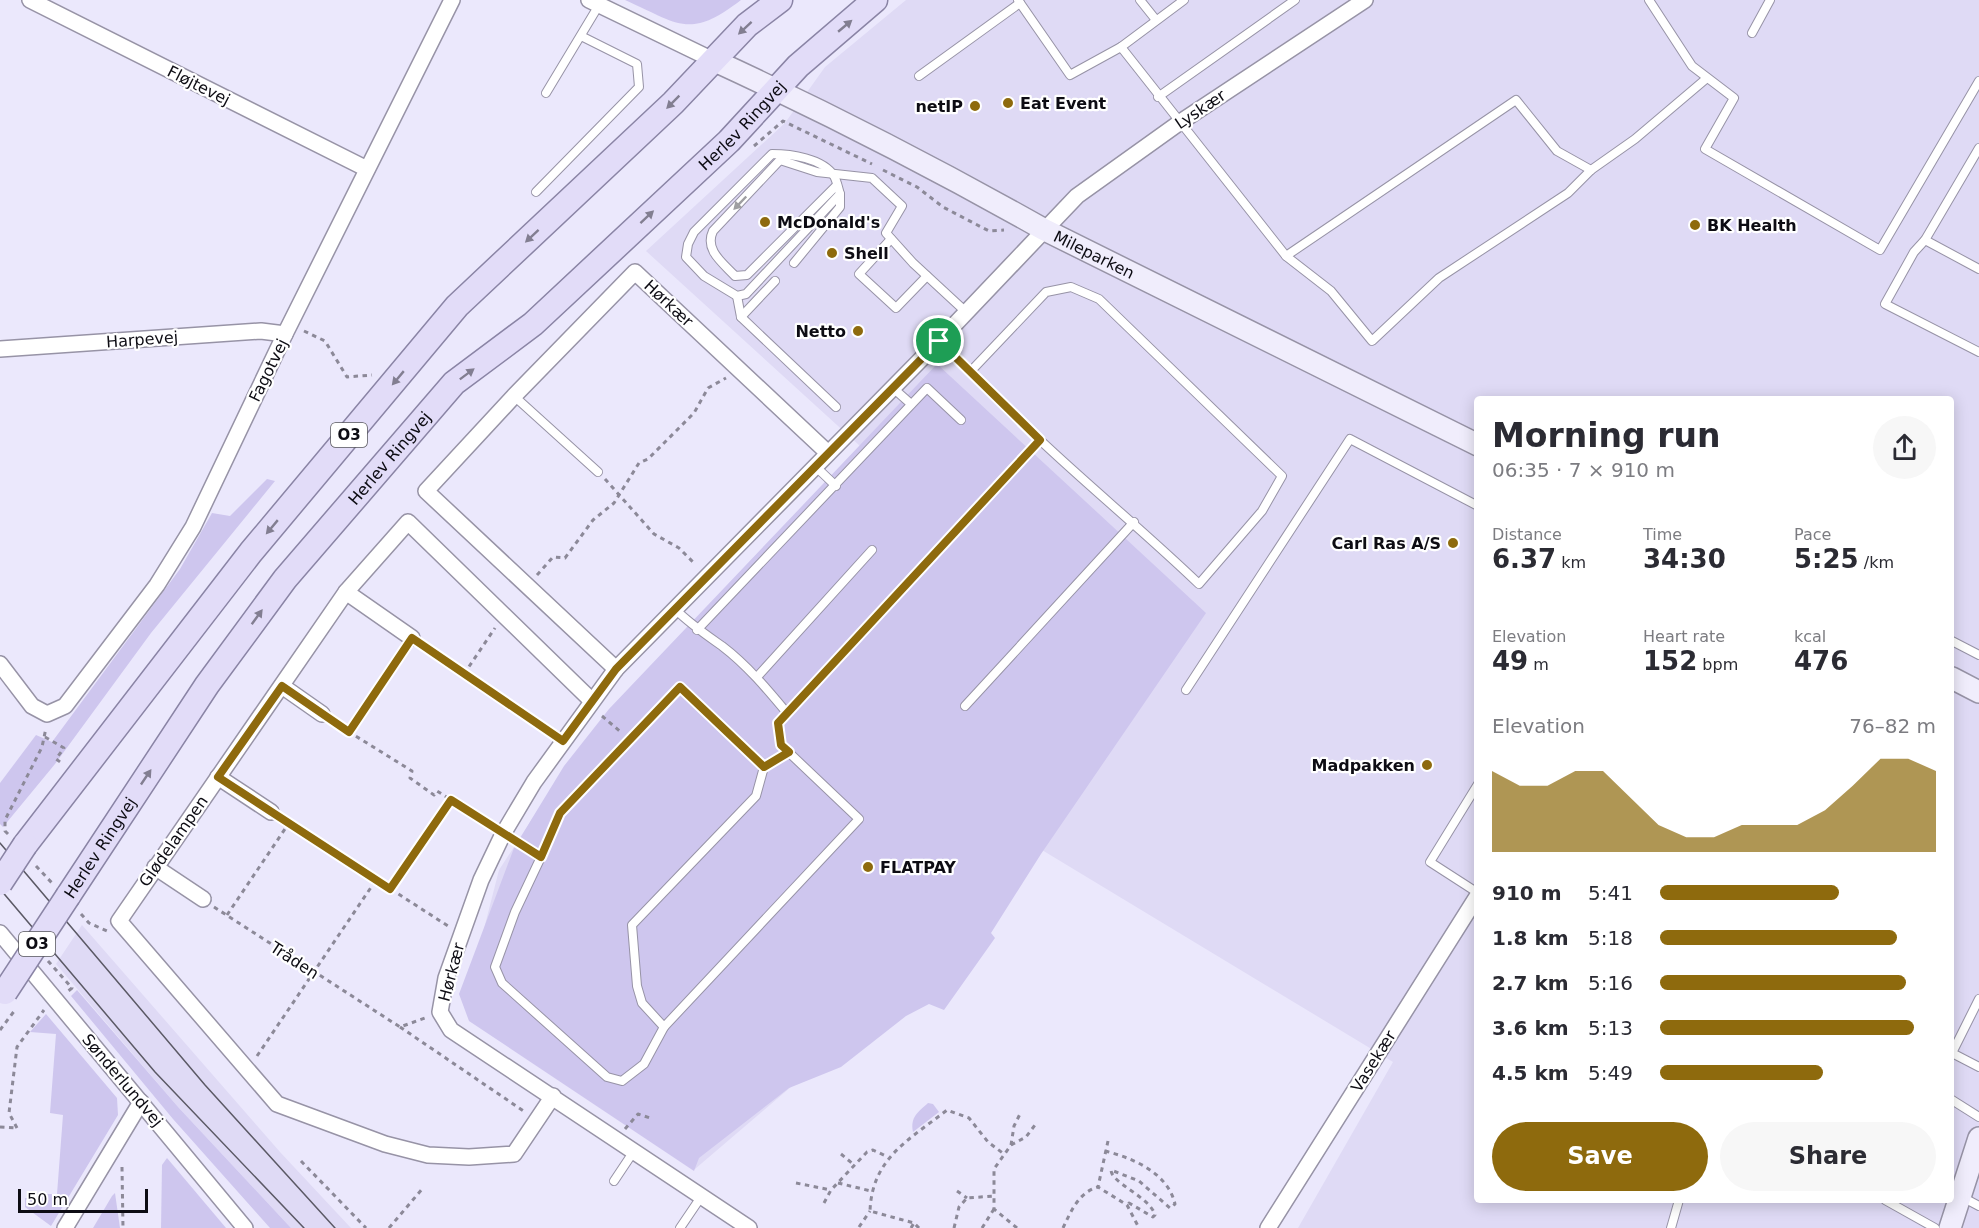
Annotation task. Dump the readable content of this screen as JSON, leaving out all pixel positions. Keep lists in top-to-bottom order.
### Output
{
  "streets": {
    "main road": ["Herlev Ringvej", "O3"],
    "street": [
      "Fløjtevej",
      "Lyskær",
      "Mileparken",
      "Hørkær",
      "Harpevej",
      "Fagotvej",
      "Glødelampen",
      "Vasekær",
      "Sønderlundvej"
    ],
    "path": ["Tråden"]
  },
  "crossings": [
    ["Fløjtevej", "Fagotvej"],
    ["Lyskær", "Mileparken"],
    ["Lyskær", "Hørkær"],
    ["Herlev Ringvej", "Mileparken"],
    ["Mileparken", "Hørkær"],
    ["Mileparken", "O3"],
    ["Hørkær", "Glødelampen"],
    ["Harpevej", "Fagotvej"],
    ["Glødelampen", "Tråden"]
  ],
  "places": [
    "Eat Event",
    "netIP",
    "McDonald's",
    "BK Health",
    "Shell",
    "Netto",
    "Carl Ras A/S",
    "Madpakken",
    "FLATPAY"
  ],
  "scale_bar": "50 m",
  "page": {
    "heading": ["Morning run", "06:35 · 7 × 910 m"],
    "stats": [
      ["Distance", "6.37 km"],
      ["Time", "34:30"],
      ["Pace", "5:25 /km"],
      ["Elevation", "49 m"],
      ["Heart rate", "152 bpm"],
      ["kcal", "476"]
    ],
    "chart": ["Elevation", "76–82 m"],
    "list": [
      {
        "name": "910 m",
        "note": "5:41"
      },
      {
        "name": "1.8 km",
        "note": "5:18"
      },
      {
        "name": "2.7 km",
        "note": "5:16"
      },
      {
        "name": "3.6 km",
        "note": "5:13"
      },
      {
        "name": "4.5 km",
        "note": "5:49"
      }
    ],
    "buttons": ["Save", "Share"],
    "scale": "50 m"
  }
}
